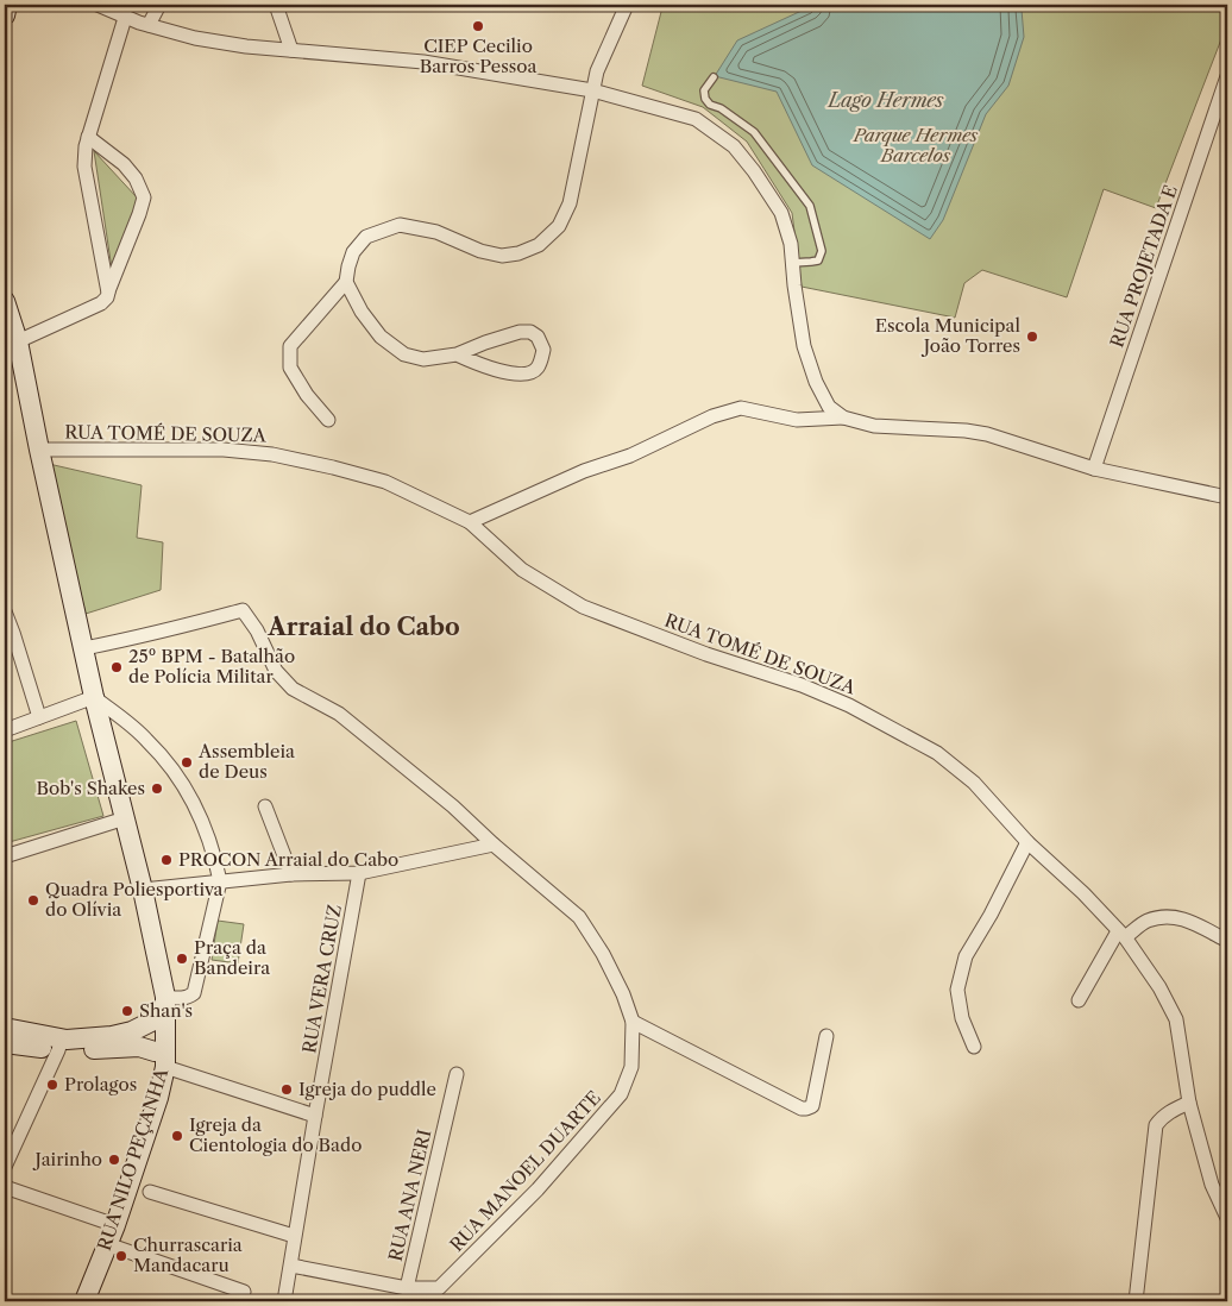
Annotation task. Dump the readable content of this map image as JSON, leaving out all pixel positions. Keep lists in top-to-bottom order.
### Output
{
  "streets": {
    "main road": ["RUA NILO PEÇANHA"],
    "street": [
      "RUA PROJETADA E",
      "RUA TOMÉ DE SOUZA",
      "RUA VERA CRUZ",
      "RUA MANOEL DUARTE",
      "RUA ANA NERI"
    ]
  },
  "crossings": [
    ["RUA TOMÉ DE SOUZA", "RUA NILO PEÇANHA"],
    ["RUA NILO PEÇANHA", "RUA MANOEL DUARTE"]
  ],
  "districts": ["Arraial do Cabo"],
  "water": ["Lago Hermes"],
  "parks": ["Parque Hermes Barcelos"],
  "places": [
    "CIEP Cecilio Barros Pessoa",
    "Escola Municipal João Torres",
    "25º BPM - Batalhão de Polícia Militar",
    "Assembleia de Deus",
    "Bob's Shakes",
    "PROCON Arraial do Cabo",
    "Quadra Poliesportiva do Olívia",
    "Praça da Bandeira",
    "Shan's",
    "Prolagos",
    "Igreja do puddle",
    "Igreja da Cientologia do Bado",
    "Jairinho",
    "Churrascaria Mandacaru"
  ]
}
